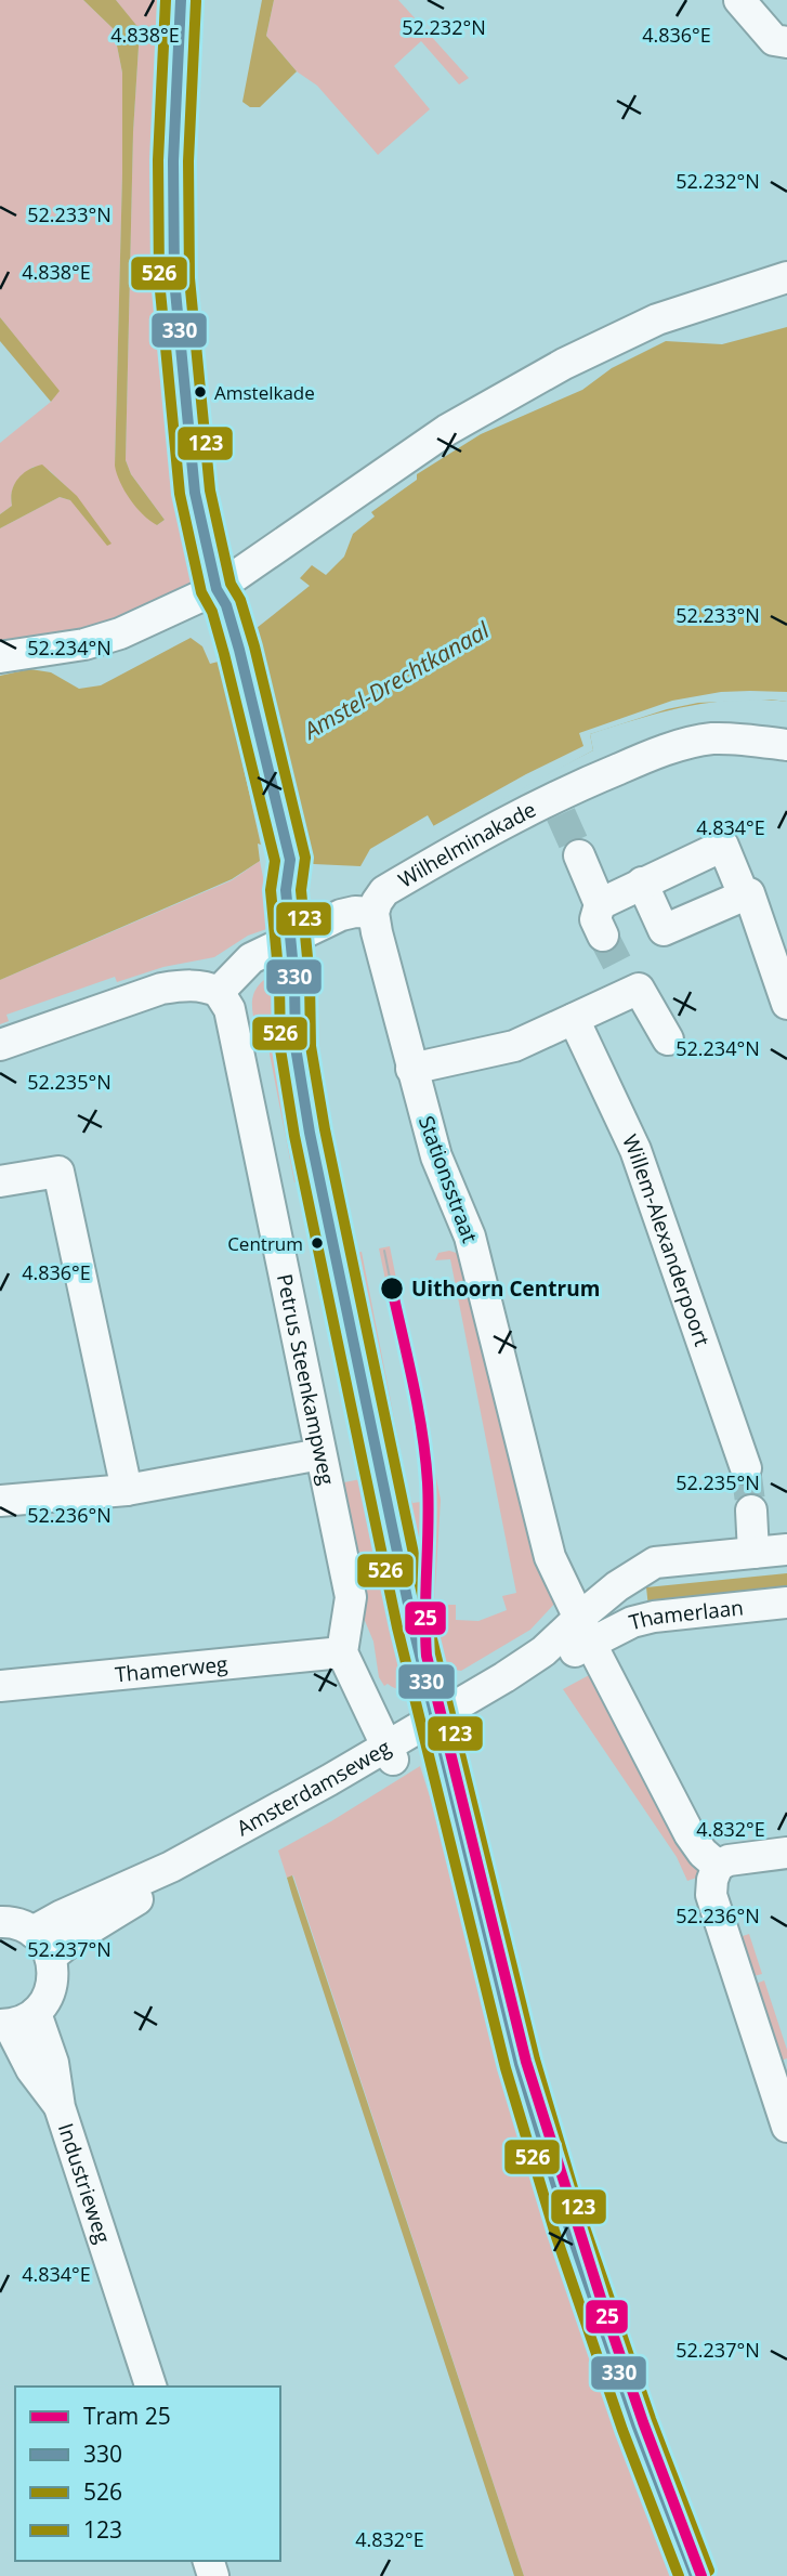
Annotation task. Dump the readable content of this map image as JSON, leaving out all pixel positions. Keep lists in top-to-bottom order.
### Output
{
  "streets": {
    "street": [
      "Wilhelminakade",
      "Stationsstraat",
      "Willem-Alexanderpoort",
      "Petrus Steenkampweg",
      "Thamerlaan",
      "Thamerweg",
      "Amsterdamseweg",
      "Industrieweg"
    ]
  },
  "crossings": [
    ["Wilhelminakade", "Stationsstraat"],
    ["Stationsstraat", "Thamerlaan"],
    ["Stationsstraat", "Amsterdamseweg"],
    ["Petrus Steenkampweg", "Thamerweg"],
    ["Thamerlaan", "Amsterdamseweg"]
  ],
  "water": ["Amstel-Drechtkanaal"],
  "places": ["Amstelkade", "Centrum", "Uithoorn Centrum"],
  "lines": [
    "transit line 330",
    "transit line 526",
    "transit line 123",
    "tram line 25"
  ],
  "legend": [
    "Tram 25",
    "330",
    "526",
    "123"
  ],
  "coordinates": [
    "52.232°N",
    "4.838°E",
    "4.836°E",
    "52.233°N",
    "52.234°N",
    "4.834°E",
    "52.235°N",
    "52.236°N",
    "4.832°E",
    "52.237°N"
  ]
}
